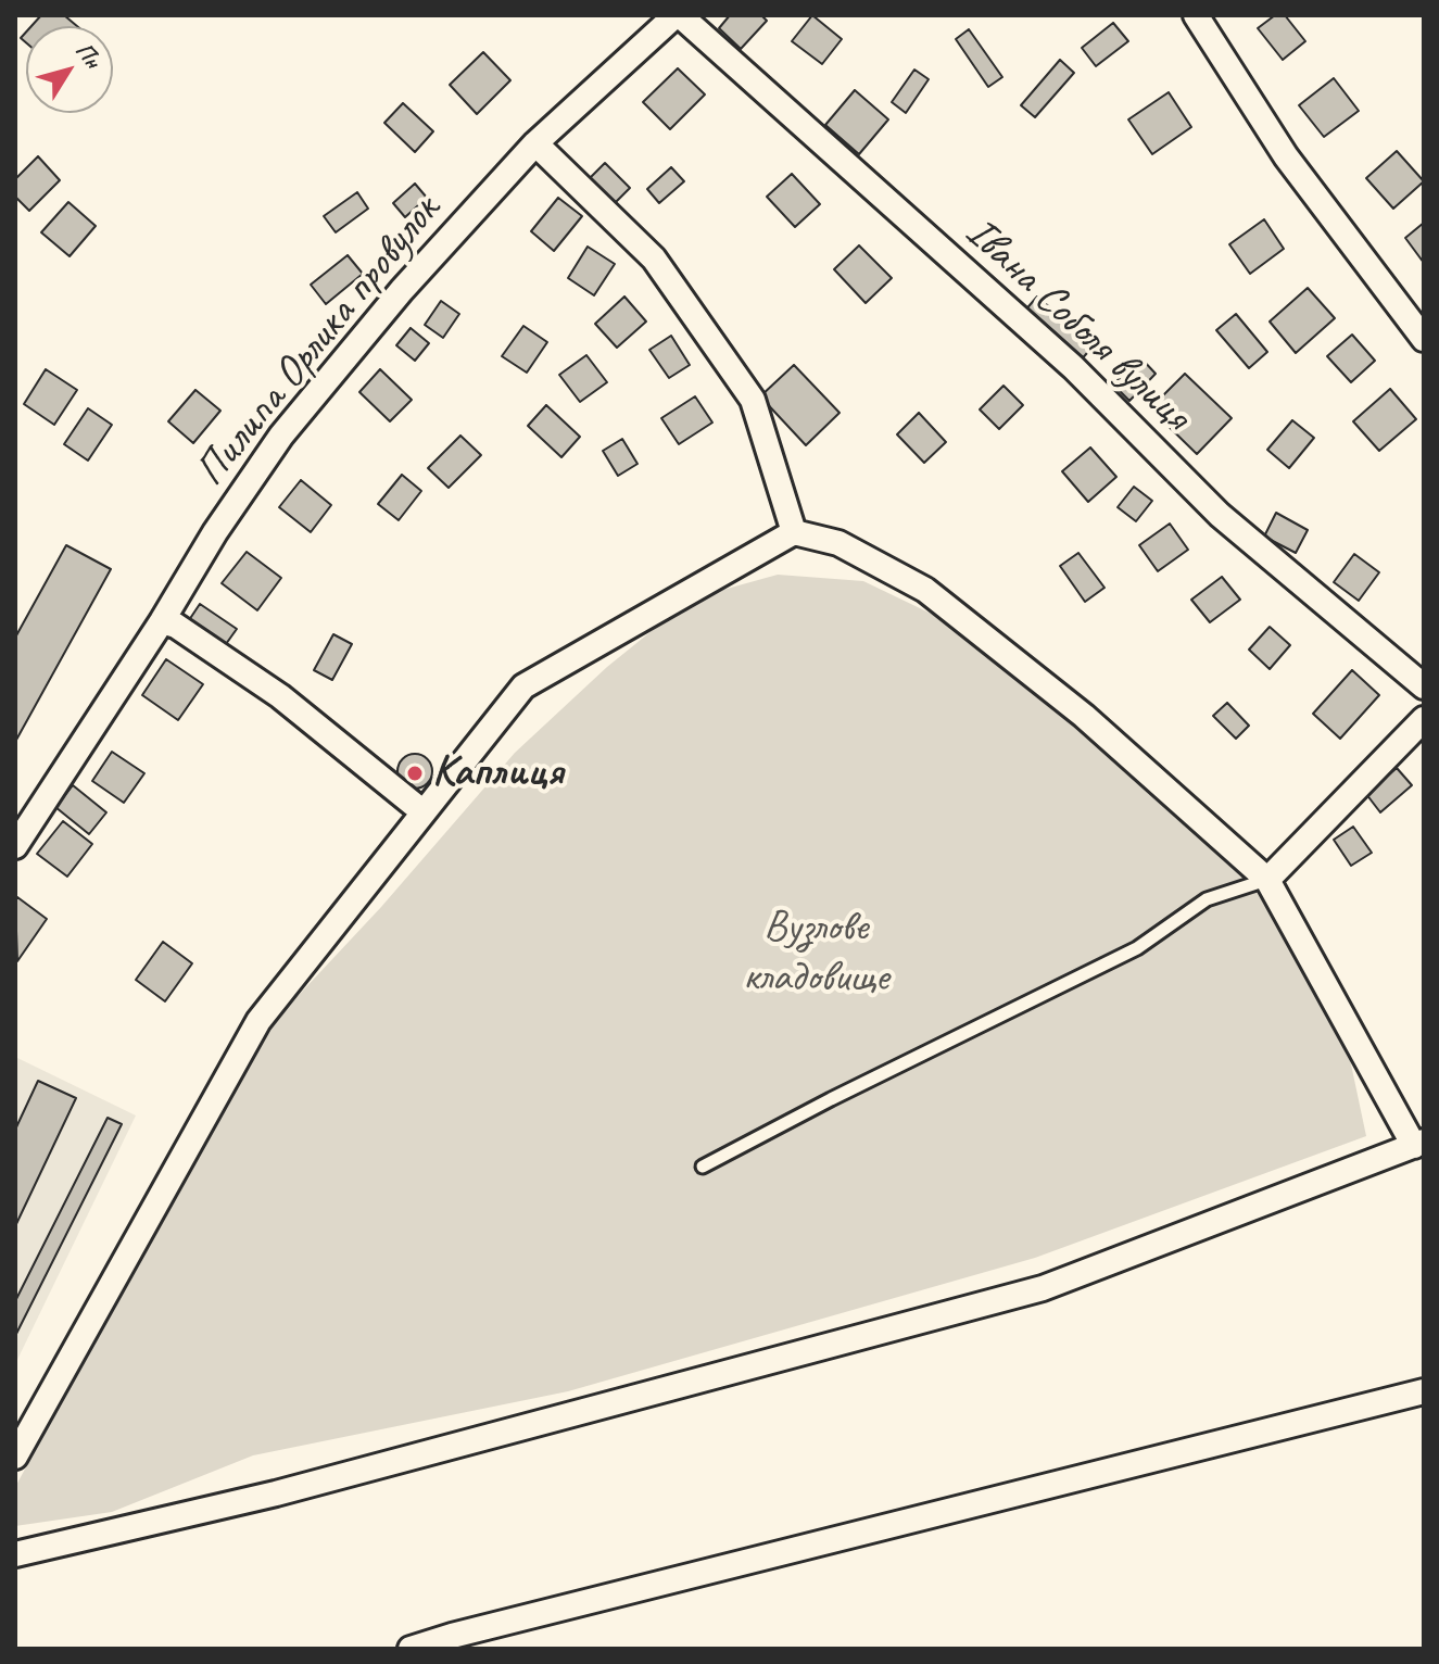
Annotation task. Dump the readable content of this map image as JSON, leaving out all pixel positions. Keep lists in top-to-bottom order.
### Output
{
  "streets": {
    "street": ["Івана Соболя вулиця", "Пилипа Орлика провулок"]
  },
  "crossings": [
    ["Івана Соболя вулиця", "Пилипа Орлика провулок"]
  ],
  "parks": ["Вузлове кладовище"],
  "places": ["Каплиця"],
  "north": "top right"
}
